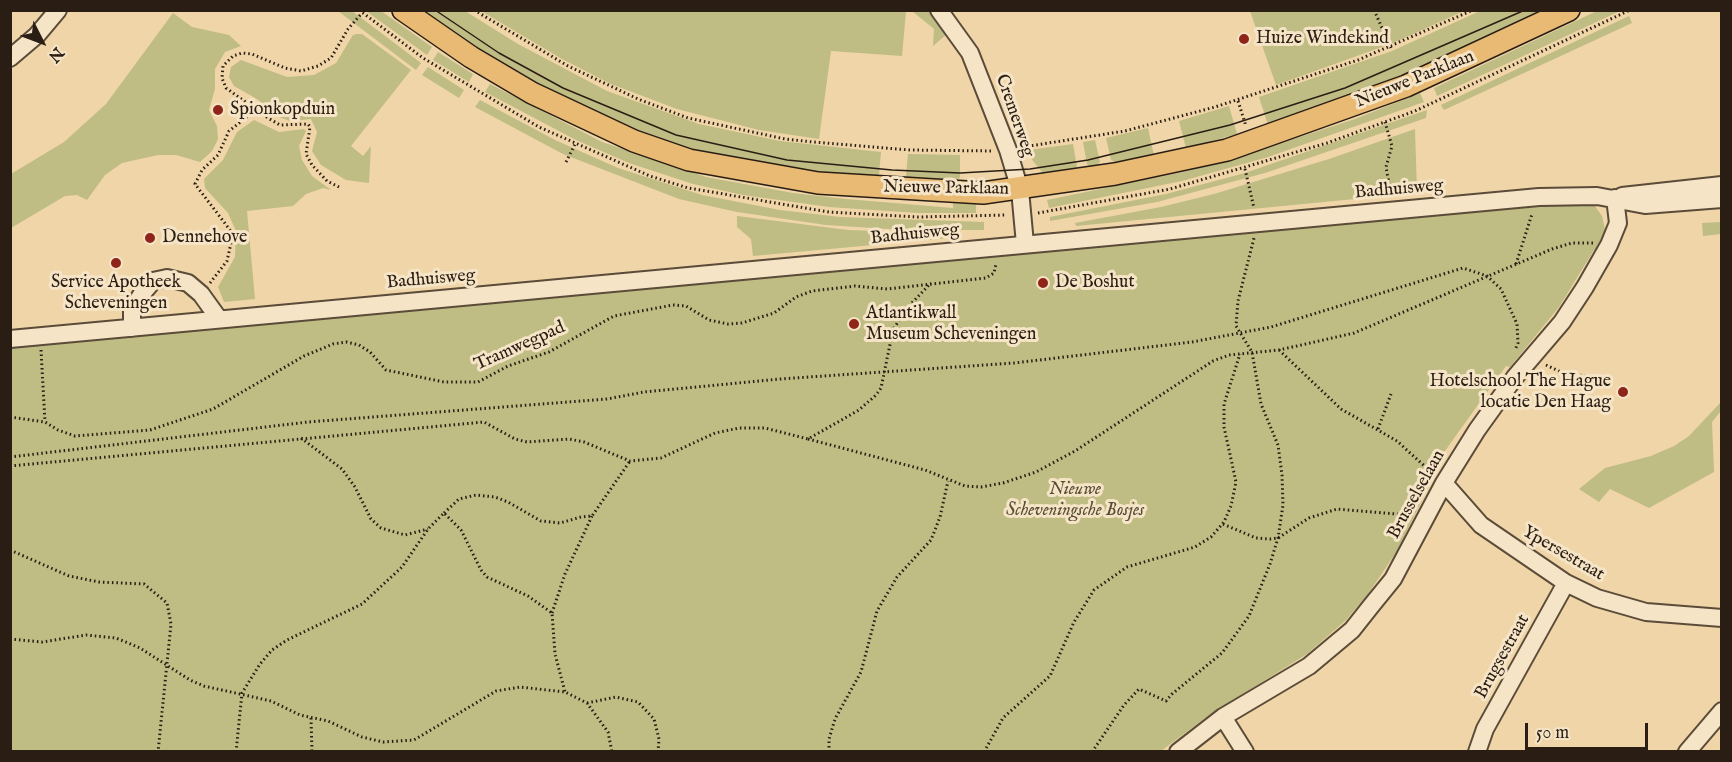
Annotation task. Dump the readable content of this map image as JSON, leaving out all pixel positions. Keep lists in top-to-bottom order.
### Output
{
  "streets": {
    "main road": ["Nieuwe Parklaan"],
    "street": [
      "Cremerweg",
      "Badhuisweg",
      "Brusselselaan",
      "Ypersestraat",
      "Brugsestraat"
    ],
    "path": ["Tramwegpad"]
  },
  "crossings": [
    ["Nieuwe Parklaan", "Cremerweg"],
    ["Cremerweg", "Badhuisweg"],
    ["Badhuisweg", "Tramwegpad"],
    ["Badhuisweg", "Brusselselaan"],
    ["Brusselselaan", "Ypersestraat"],
    ["Ypersestraat", "Brugsestraat"]
  ],
  "parks": ["Nieuwe Scheveningsche Bosjes"],
  "places": [
    "Huize Windekind",
    "Spionkopduin",
    "Dennehove",
    "Service Apotheek Scheveningen",
    "De Boshut",
    "Atlantikwall Museum Scheveningen",
    "Hotelschool The Hague locatie Den Haag"
  ],
  "scale_bar": "50 m",
  "north": "bottom right"
}
